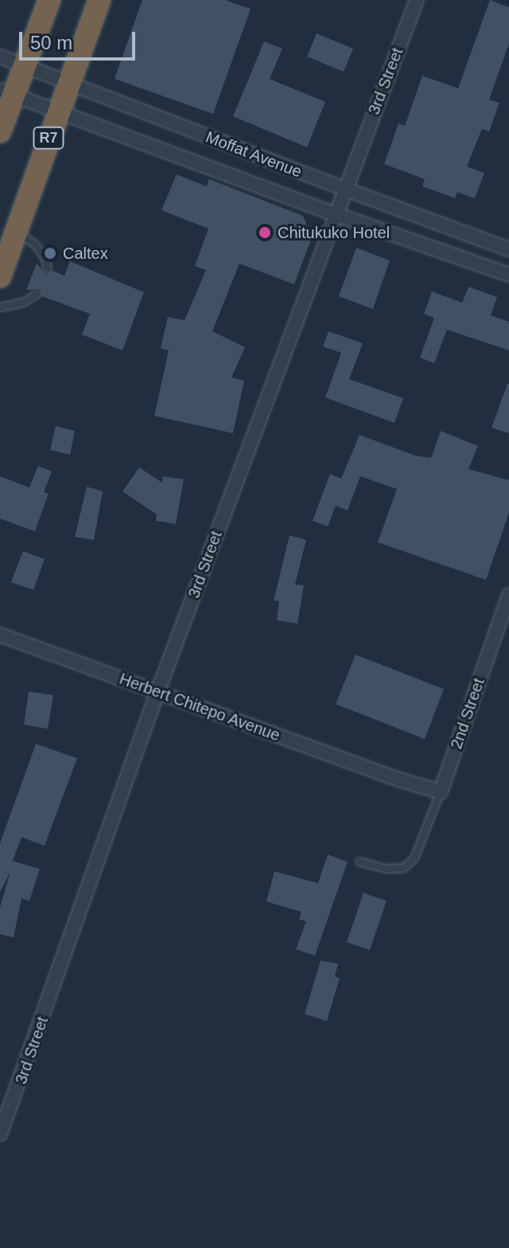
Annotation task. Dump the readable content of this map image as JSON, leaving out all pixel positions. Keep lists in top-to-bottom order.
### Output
{
  "streets": {
    "highway": ["R7"],
    "street": [
      "3rd Street",
      "Moffat Avenue",
      "Herbert Chitepo Avenue",
      "2nd Street"
    ]
  },
  "crossings": [
    ["3rd Street", "Moffat Avenue"],
    ["3rd Street", "Herbert Chitepo Avenue"],
    ["R7", "Moffat Avenue"],
    ["Herbert Chitepo Avenue", "2nd Street"]
  ],
  "places": ["Chitukuko Hotel", "Caltex"],
  "scale_bar": "50 m"
}
